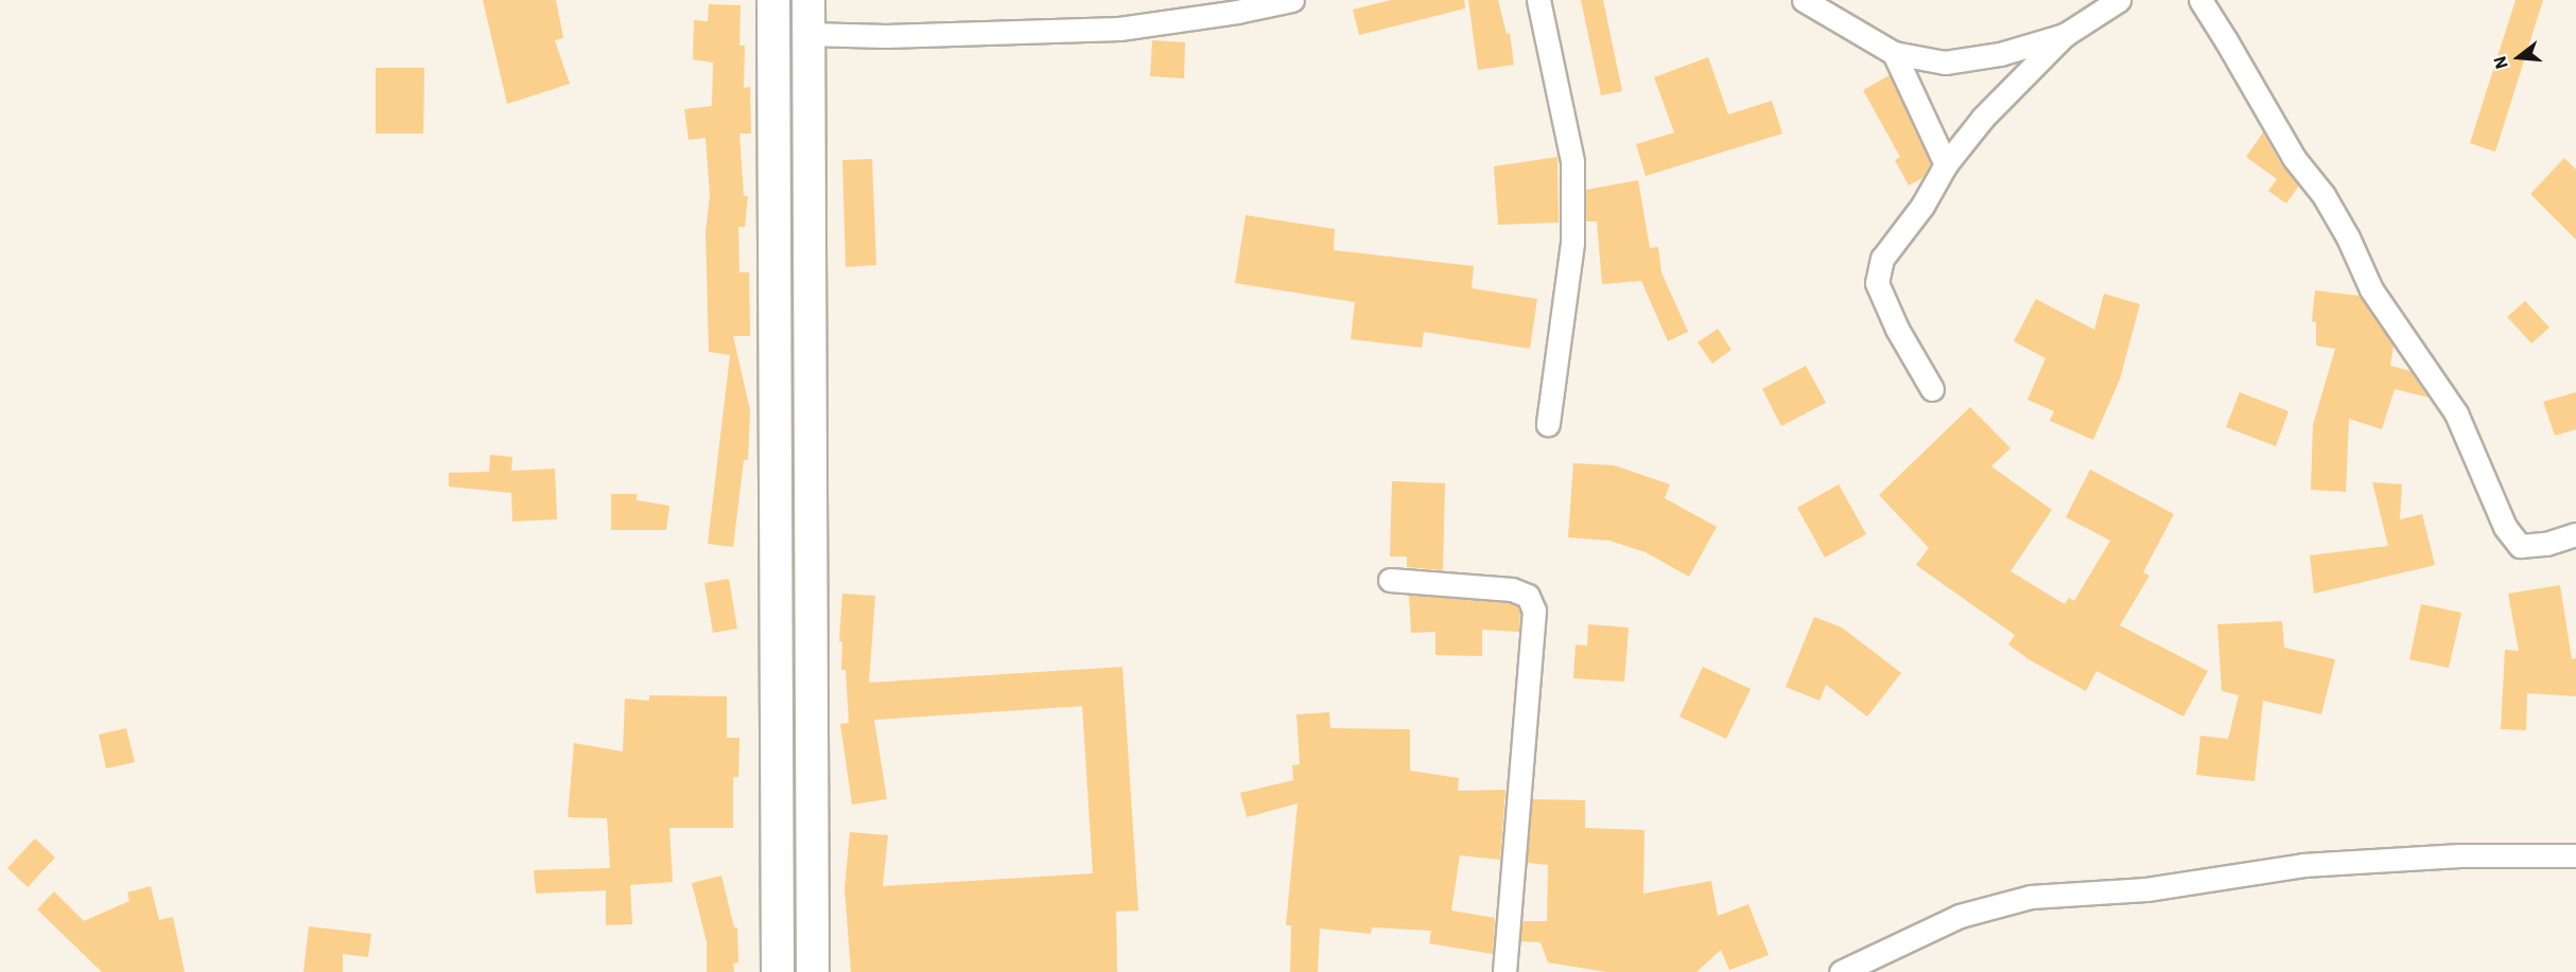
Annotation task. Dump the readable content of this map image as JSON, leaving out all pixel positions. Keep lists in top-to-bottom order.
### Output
{
  "north": "left"
}
